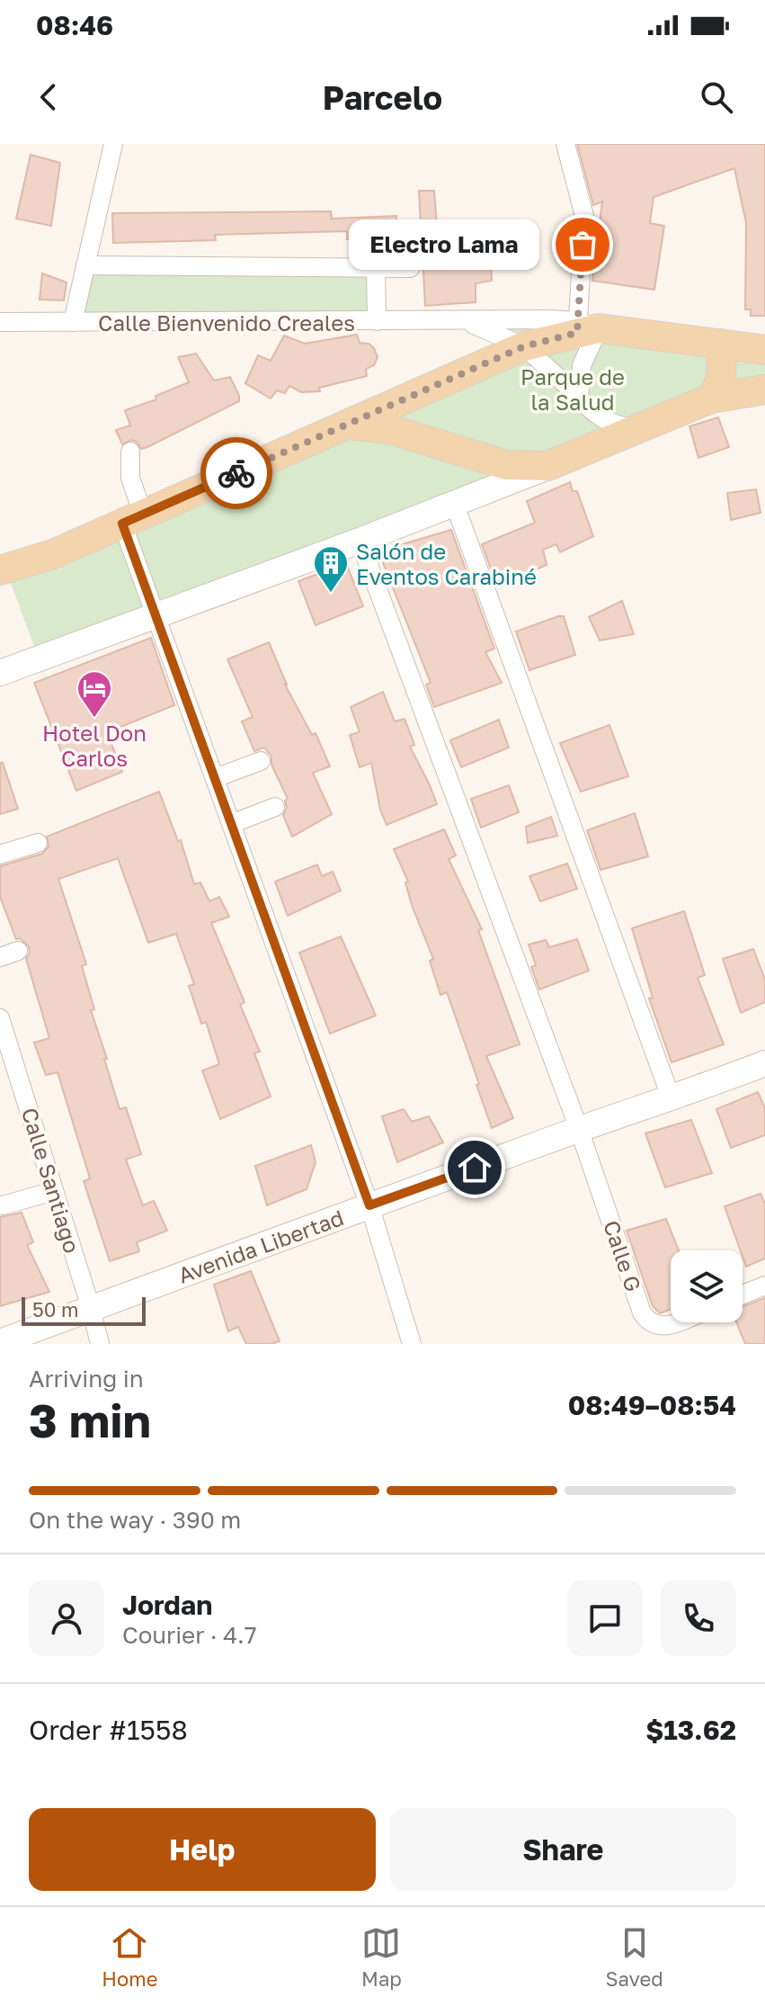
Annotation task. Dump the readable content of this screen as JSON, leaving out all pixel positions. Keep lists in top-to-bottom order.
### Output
{
  "streets": {
    "street": [
      "Calle Bienvenido Creales",
      "Calle Santiago",
      "Avenida Libertad",
      "Calle G"
    ]
  },
  "crossings": [
    ["Calle Santiago", "Avenida Libertad"],
    ["Avenida Libertad", "Calle G"]
  ],
  "parks": ["Parque de la Salud"],
  "places": {
    "other": ["Electro Lama"],
    "building": ["Salón de Eventos Carabiné"],
    "hotel": ["Hotel Don Carlos"]
  },
  "scale_bar": "50 m",
  "page": {
    "status": "08:46",
    "header": "Parcelo",
    "bubble": "Electro Lama",
    "scale": "50 m",
    "heading": ["3 min", "Arriving in", "08:49–08:54"],
    "panel": [
      "Jordan",
      "Courier · 4.7",
      "Order #1558",
      "$13.62"
    ],
    "bar": "On the way · 390 m",
    "buttons": ["Help", "Share"],
    "tabs": ["Home", "Map", "Saved"]
  }
}
